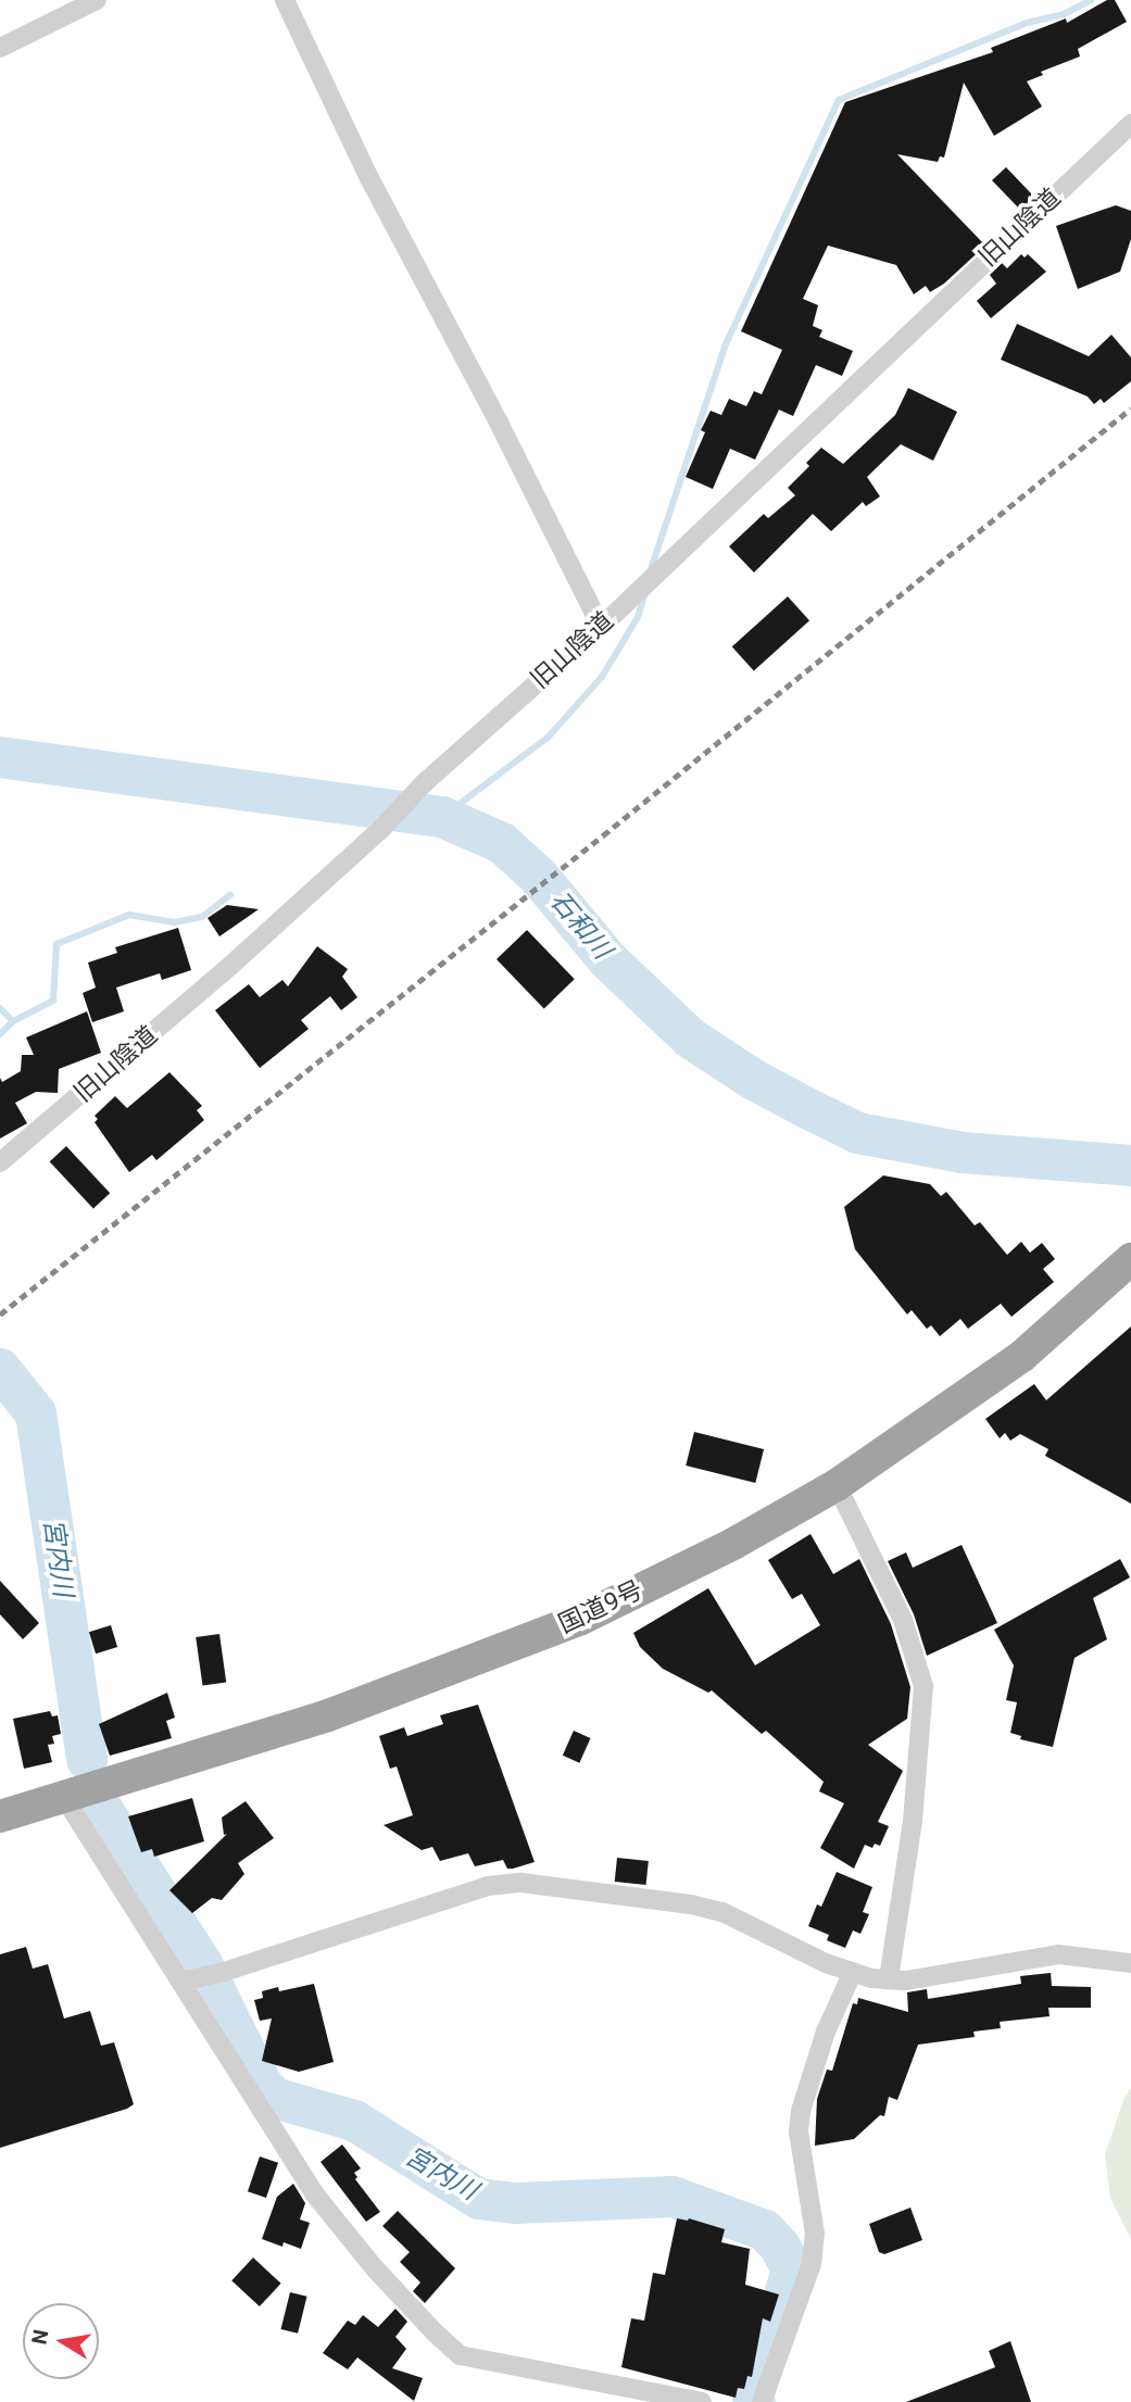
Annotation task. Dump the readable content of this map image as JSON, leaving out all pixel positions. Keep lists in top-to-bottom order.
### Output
{
  "streets": {
    "highway": ["国道9号"],
    "street": ["旧山陰道"]
  },
  "water": ["石和川", "宮内川"],
  "north": "left"
}
